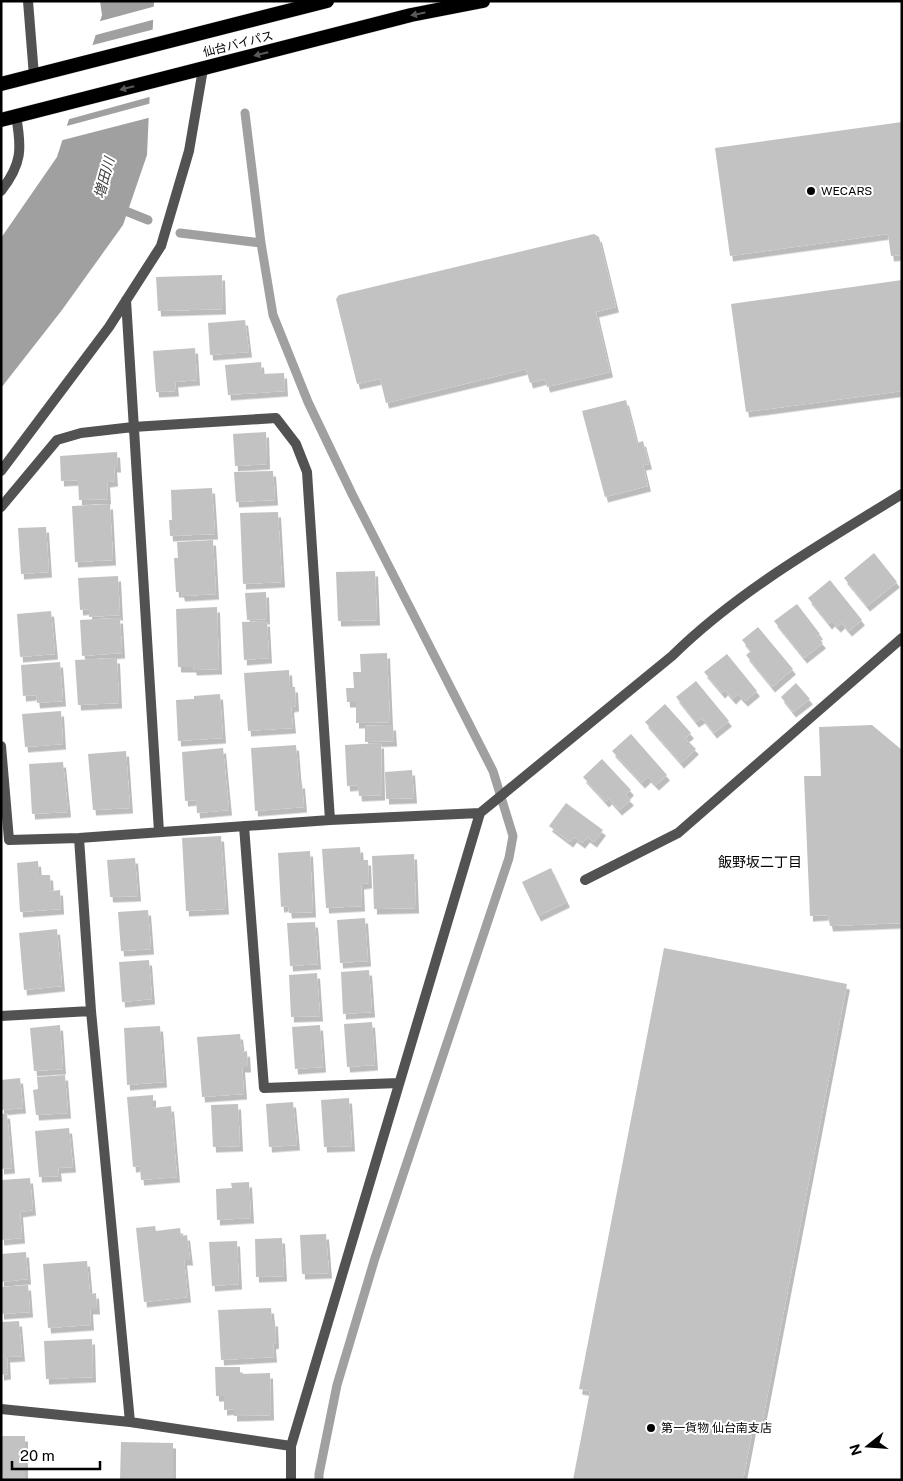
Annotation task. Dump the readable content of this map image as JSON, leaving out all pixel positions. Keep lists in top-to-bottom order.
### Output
{
  "streets": {
    "highway": ["仙台バイパス"]
  },
  "districts": ["飯野坂二丁目"],
  "water": ["増田川"],
  "places": ["WECARS", "第一貨物 仙台南支店"],
  "scale_bar": "20 m",
  "north": "left"
}
